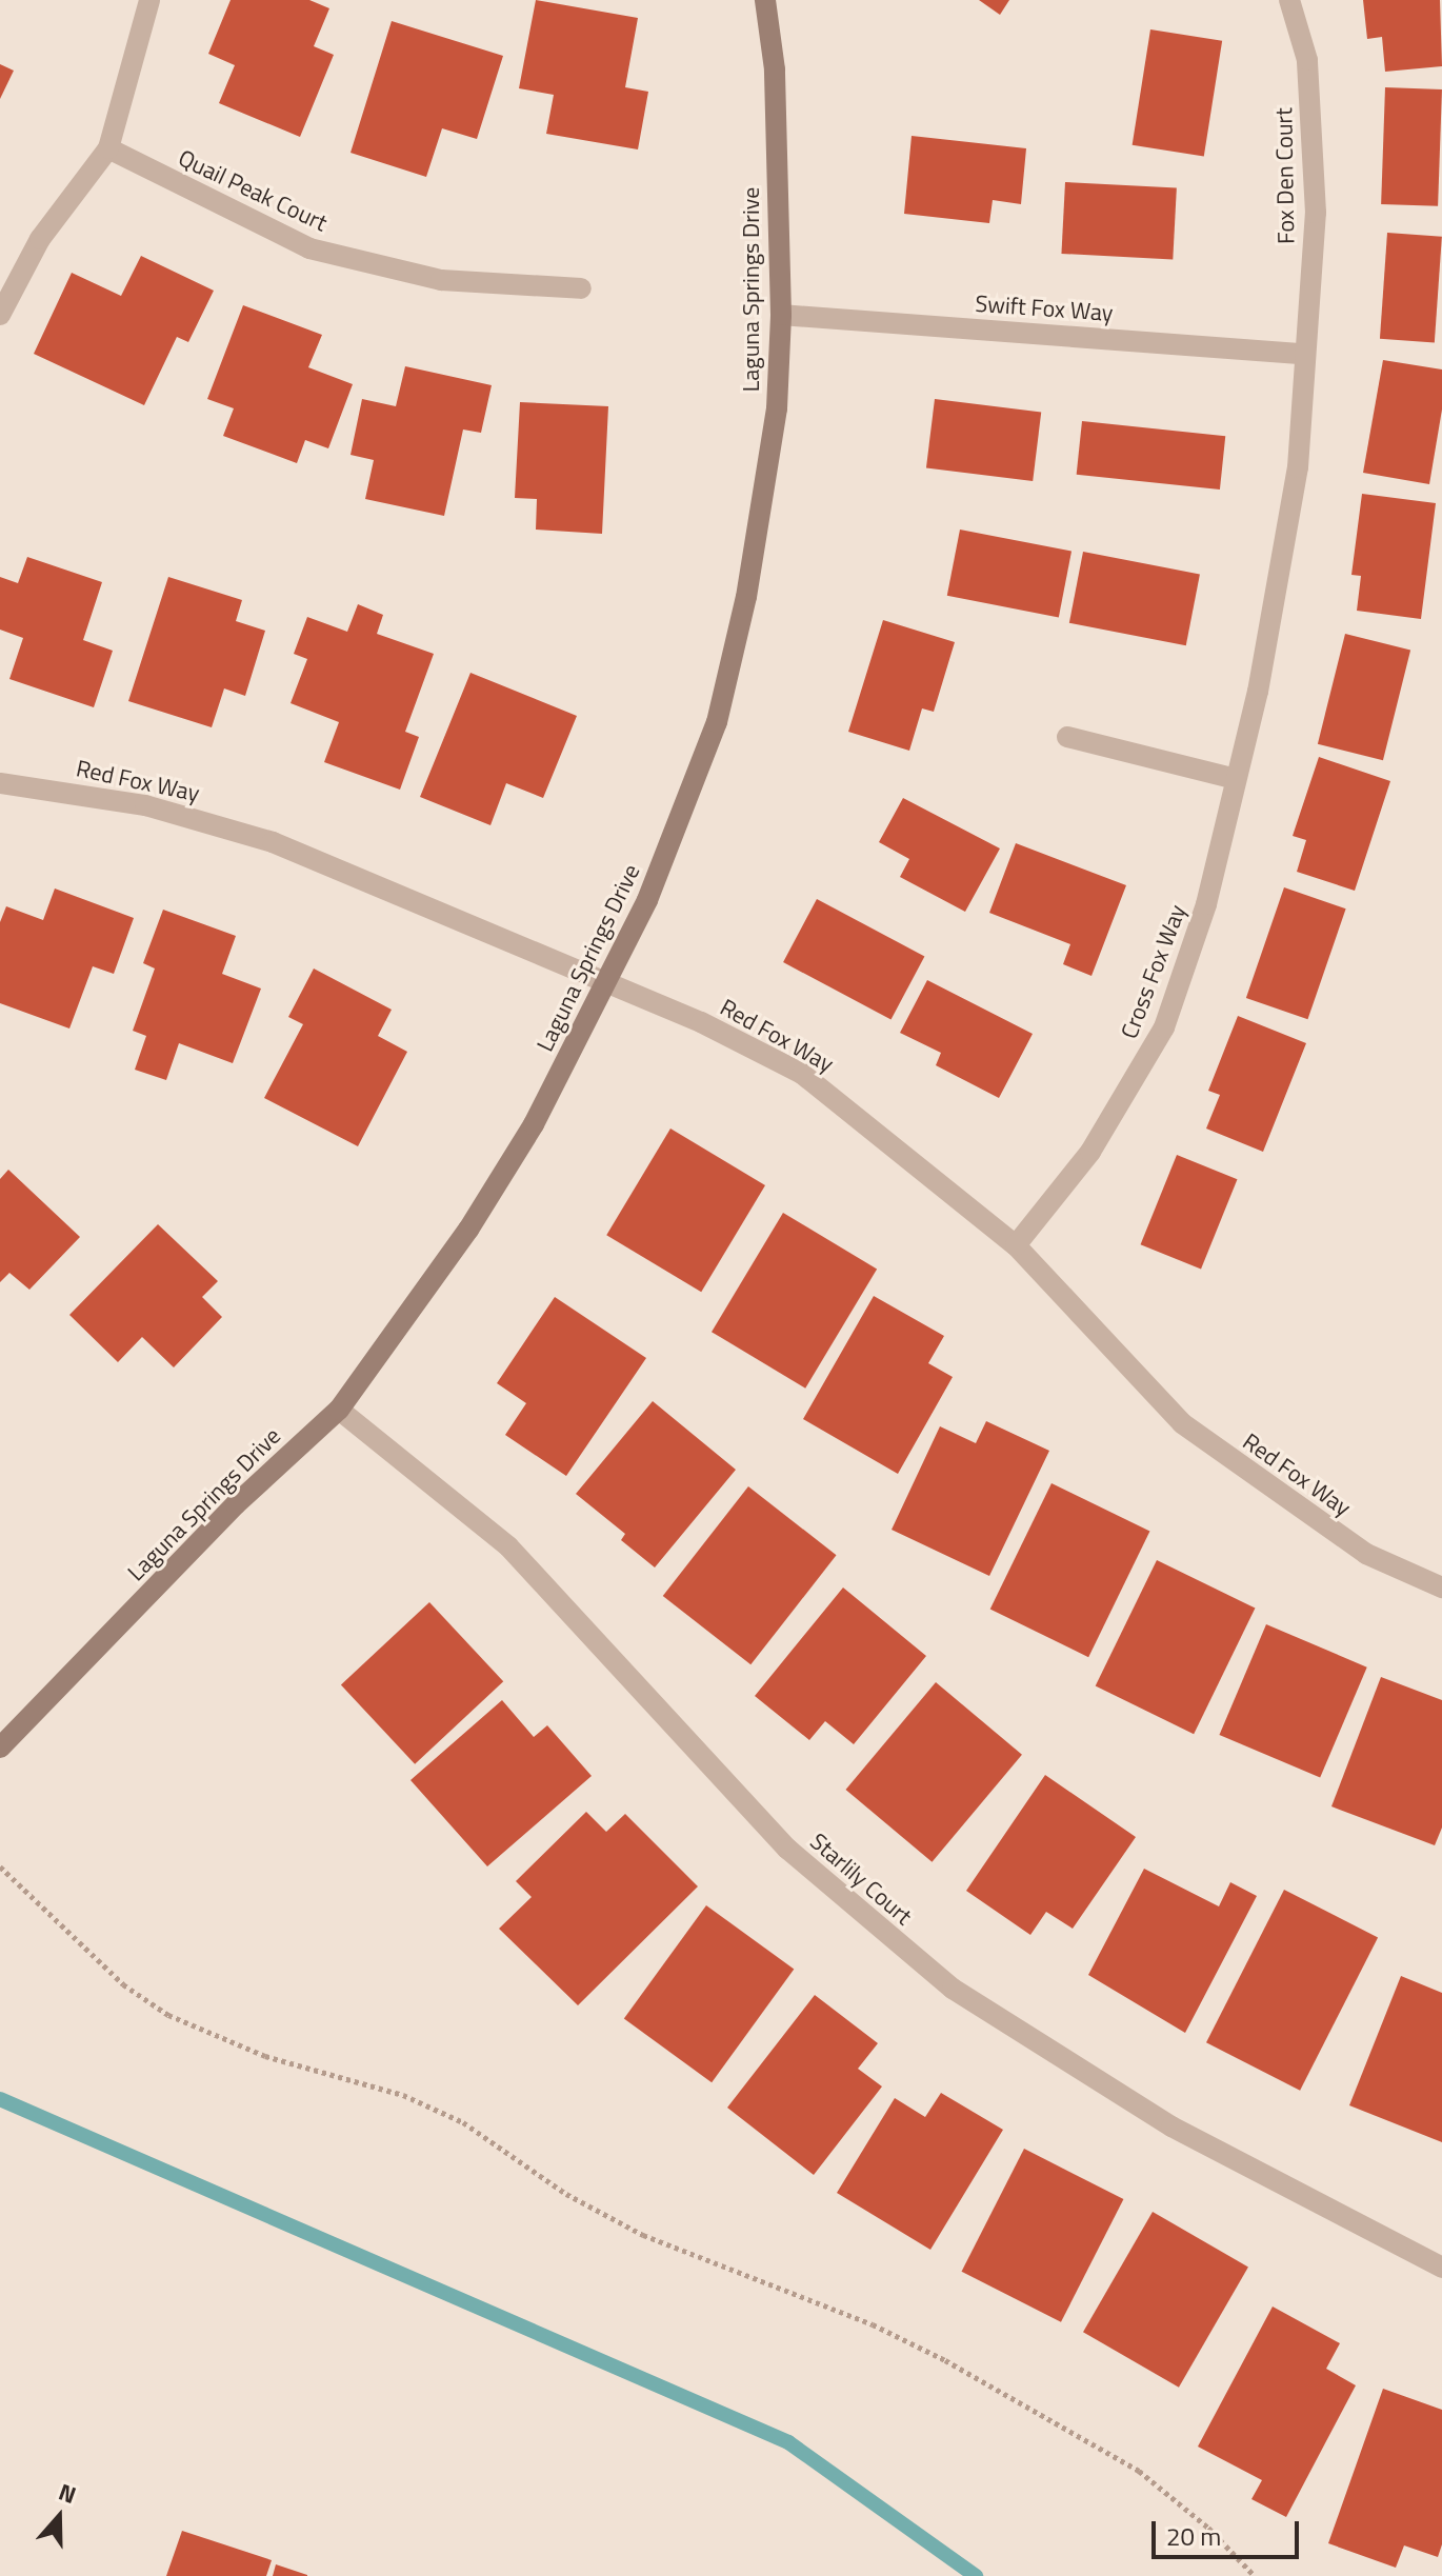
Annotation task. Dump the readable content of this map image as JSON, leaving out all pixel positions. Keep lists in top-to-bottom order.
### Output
{
  "streets": {
    "street": [
      "Fox Den Court",
      "Quail Peak Court",
      "Laguna Springs Drive",
      "Swift Fox Way",
      "Red Fox Way",
      "Cross Fox Way",
      "Starlily Court"
    ]
  },
  "crossings": [
    ["Fox Den Court", "Swift Fox Way"],
    ["Fox Den Court", "Cross Fox Way"],
    ["Laguna Springs Drive", "Swift Fox Way"],
    ["Laguna Springs Drive", "Red Fox Way"],
    ["Laguna Springs Drive", "Starlily Court"],
    ["Swift Fox Way", "Cross Fox Way"],
    ["Red Fox Way", "Cross Fox Way"]
  ],
  "scale_bar": "20 m",
  "north": "top"
}
